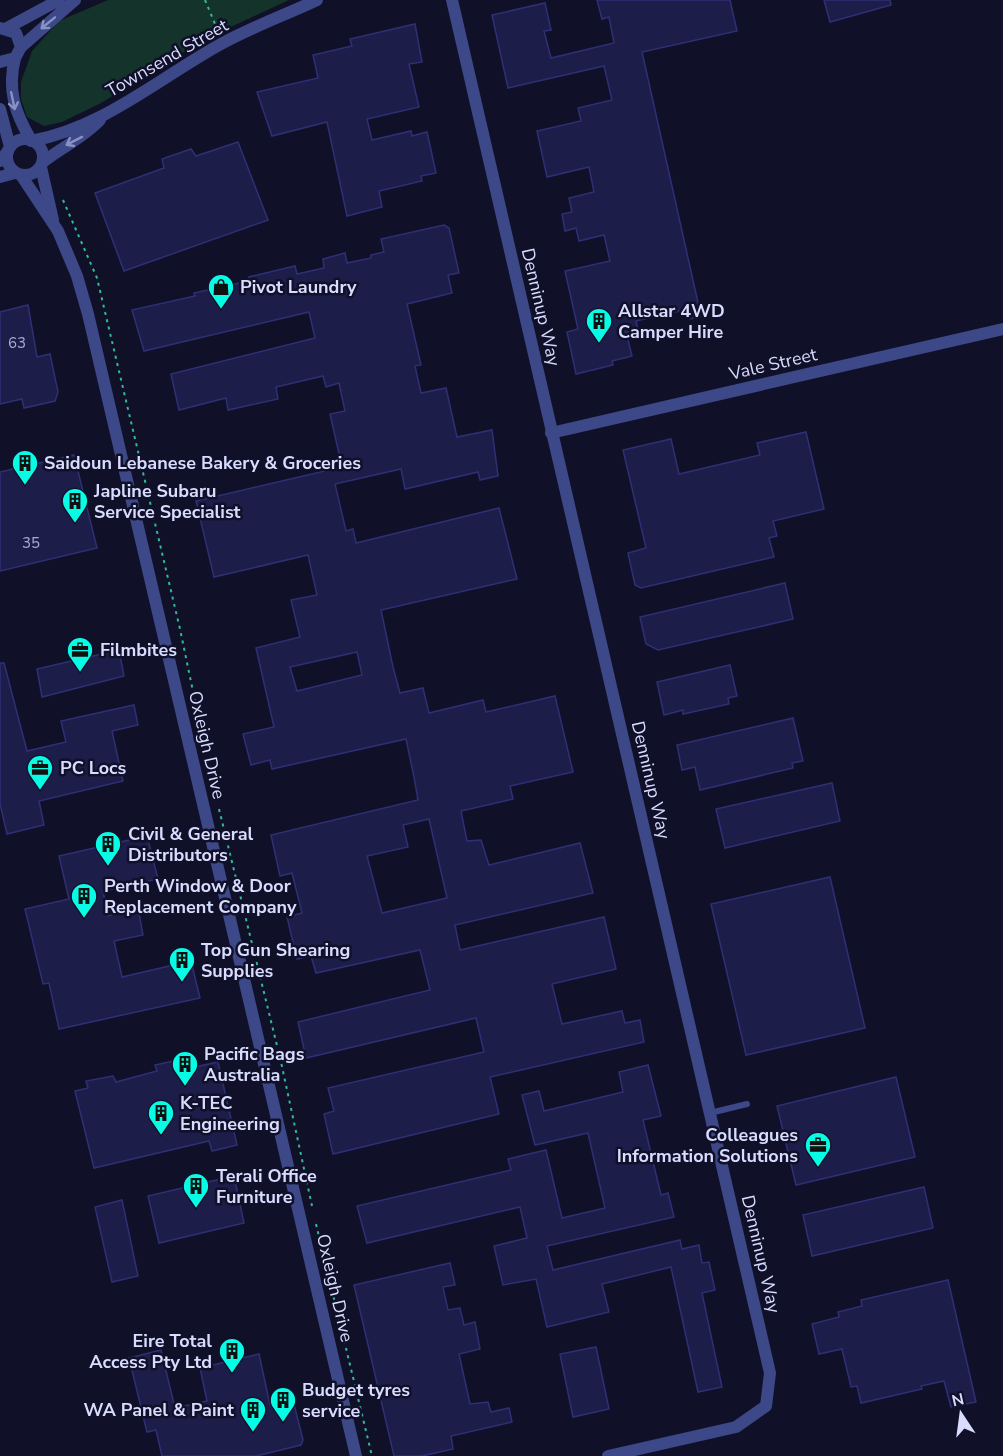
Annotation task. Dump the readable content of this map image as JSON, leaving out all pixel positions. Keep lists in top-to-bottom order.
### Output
{
  "streets": {
    "street": [
      "Townsend Street",
      "Denninup Way",
      "Vale Street",
      "Oxleigh Drive"
    ]
  },
  "crossings": [
    ["Townsend Street", "Oxleigh Drive"],
    ["Denninup Way", "Vale Street"]
  ],
  "places": {
    "shop": ["Pivot Laundry"],
    "building": [
      "Allstar 4WD Camper Hire",
      "Saidoun Lebanese Bakery & Groceries",
      "Japline Subaru Service Specialist",
      "Civil & General Distributors",
      "Perth Window & Door Replacement Company",
      "Top Gun Shearing Supplies",
      "Pacific Bags Australia",
      "K-TEC Engineering",
      "Terali Office Furniture",
      "Eire Total Access Pty Ltd",
      "Budget tyres service",
      "WA Panel & Paint"
    ],
    "office": ["Filmbites", "PC Locs", "Colleagues Information Solutions"]
  },
  "house_numbers": ["63", "35"],
  "north": "top"
}
